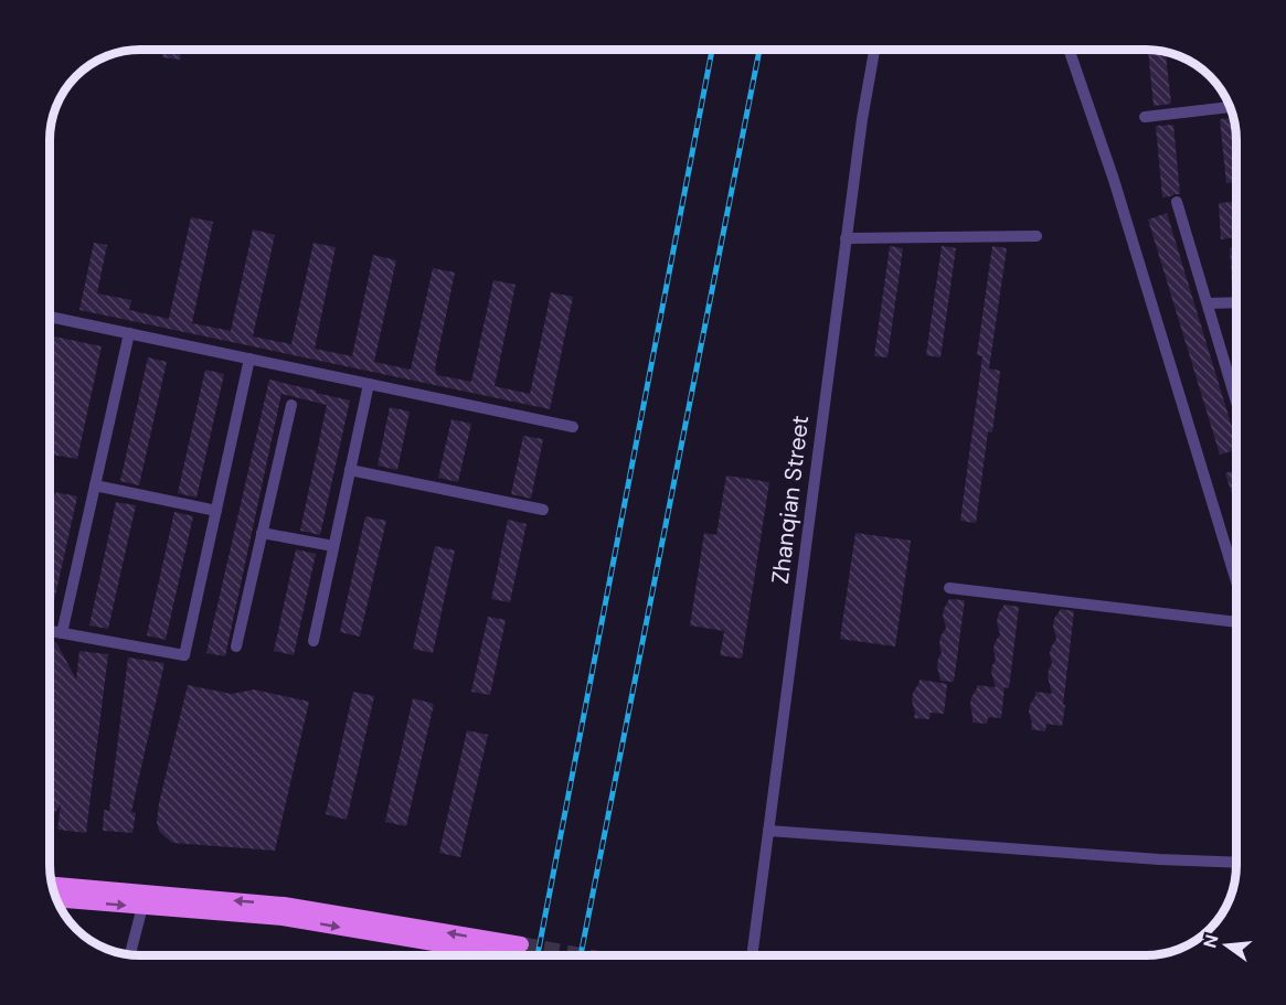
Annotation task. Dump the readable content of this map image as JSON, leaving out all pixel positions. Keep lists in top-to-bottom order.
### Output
{
  "streets": {
    "street": ["Zhanqian Street"]
  },
  "north": "left"
}
